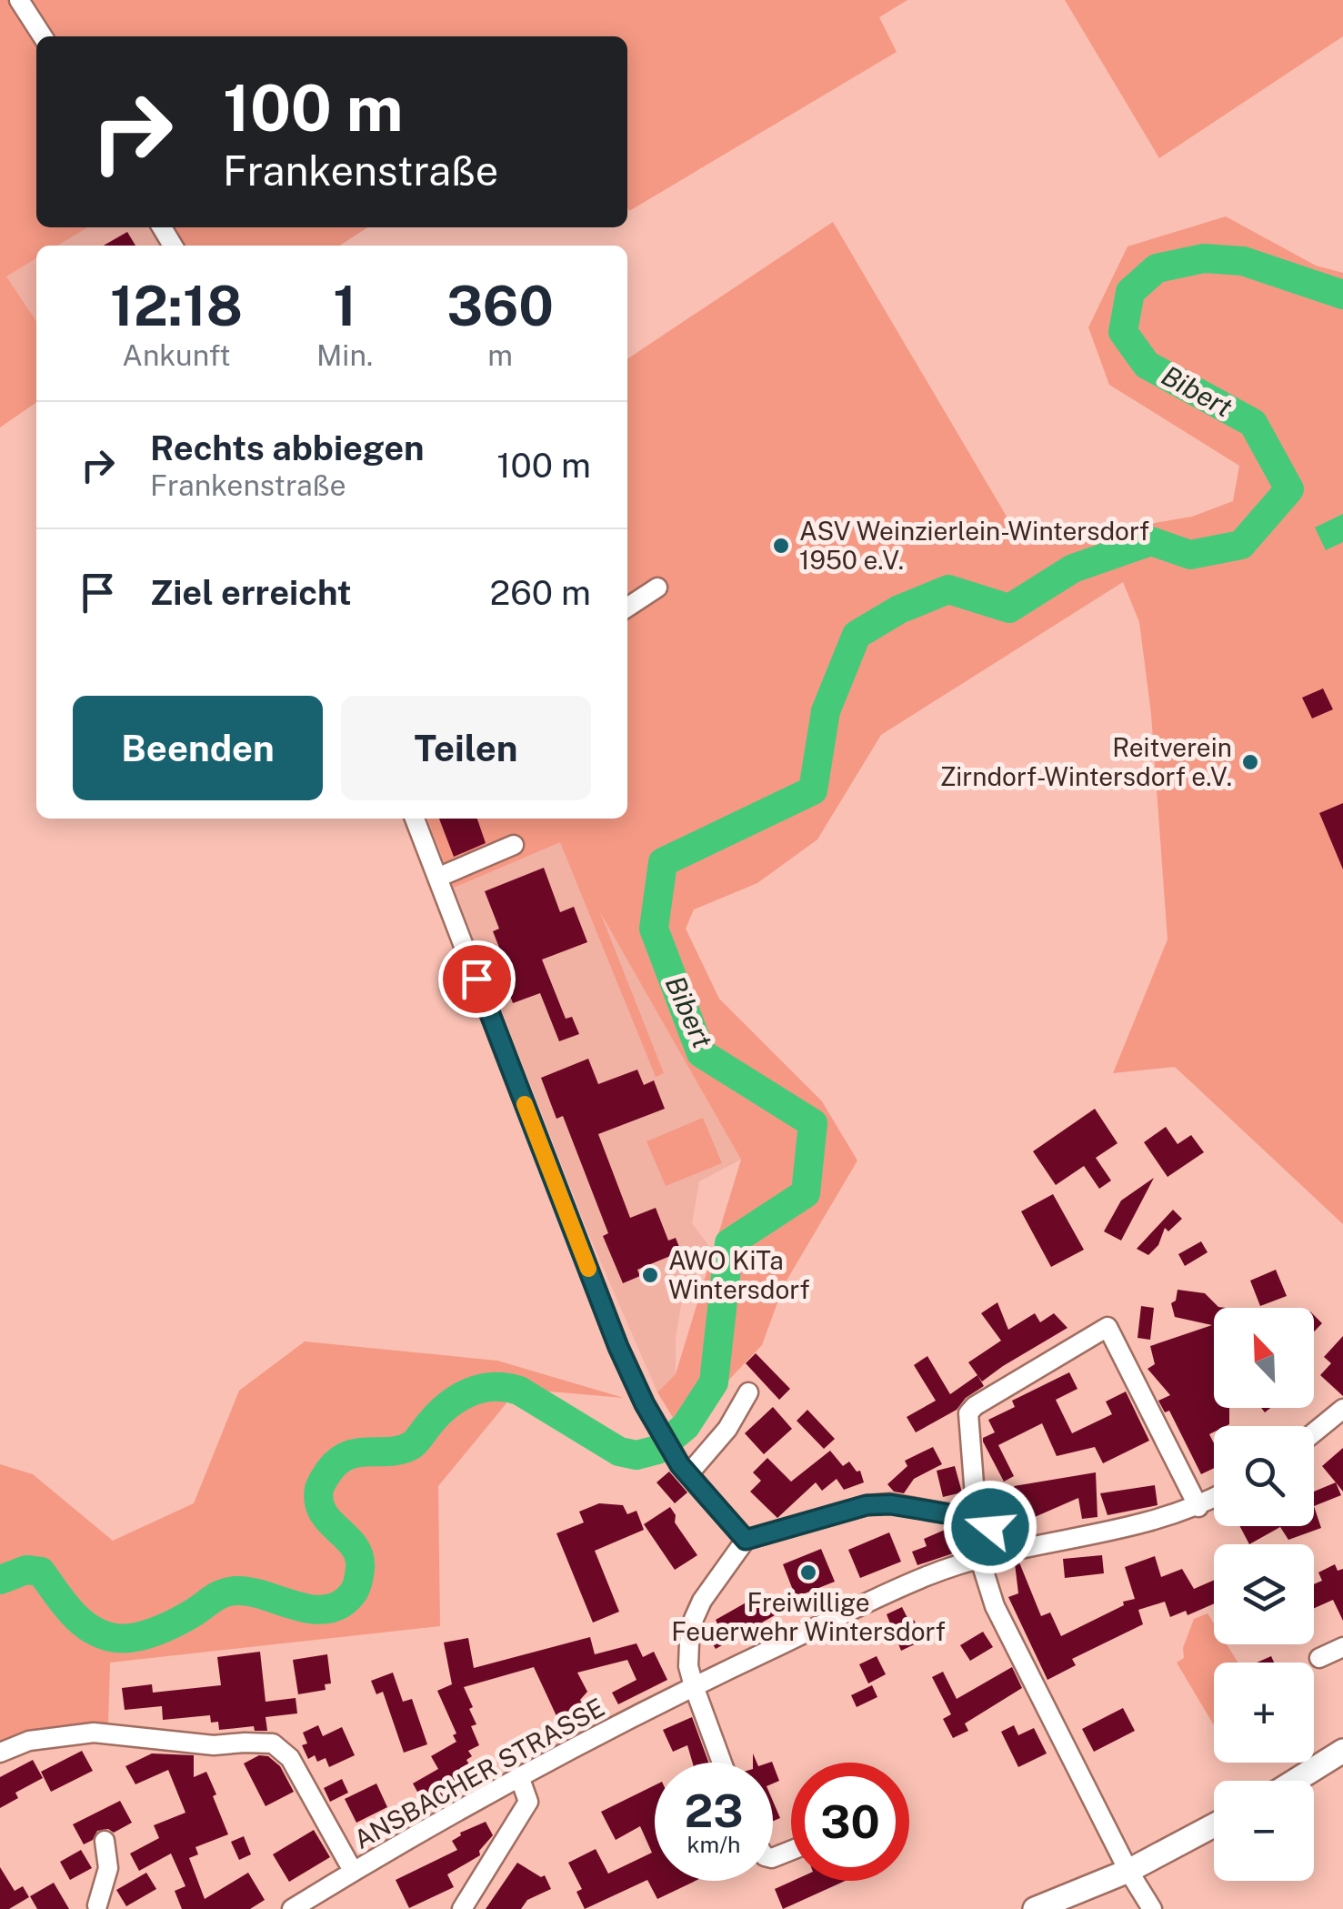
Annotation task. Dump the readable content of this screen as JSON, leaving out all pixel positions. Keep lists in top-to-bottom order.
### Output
{
  "streets": {
    "street": ["ANSBACHER STRASSE"]
  },
  "water": ["Bibert"],
  "places": [
    "ASV Weinzierlein-Wintersdorf 1950 e.V.",
    "Reitverein Zirndorf-Wintersdorf e.V.",
    "AWO KiTa Wintersdorf",
    "Freiwillige Feuerwehr Wintersdorf"
  ],
  "north": "top left",
  "page": {
    "turn": ["100 m", "Frankenstraße"],
    "eta": [
      "12:18",
      "Ankunft",
      "1",
      "Min.",
      "360",
      "m"
    ],
    "list": [
      {
        "name": "Rechts abbiegen",
        "note": "Frankenstraße",
        "value": "100 m"
      },
      {
        "name": "Ziel erreicht",
        "value": "260 m"
      }
    ],
    "buttons": ["Beenden", "Teilen"],
    "map_buttons": ["+", "−"],
    "speed": "23 km/h",
    "limit": "30"
  }
}
